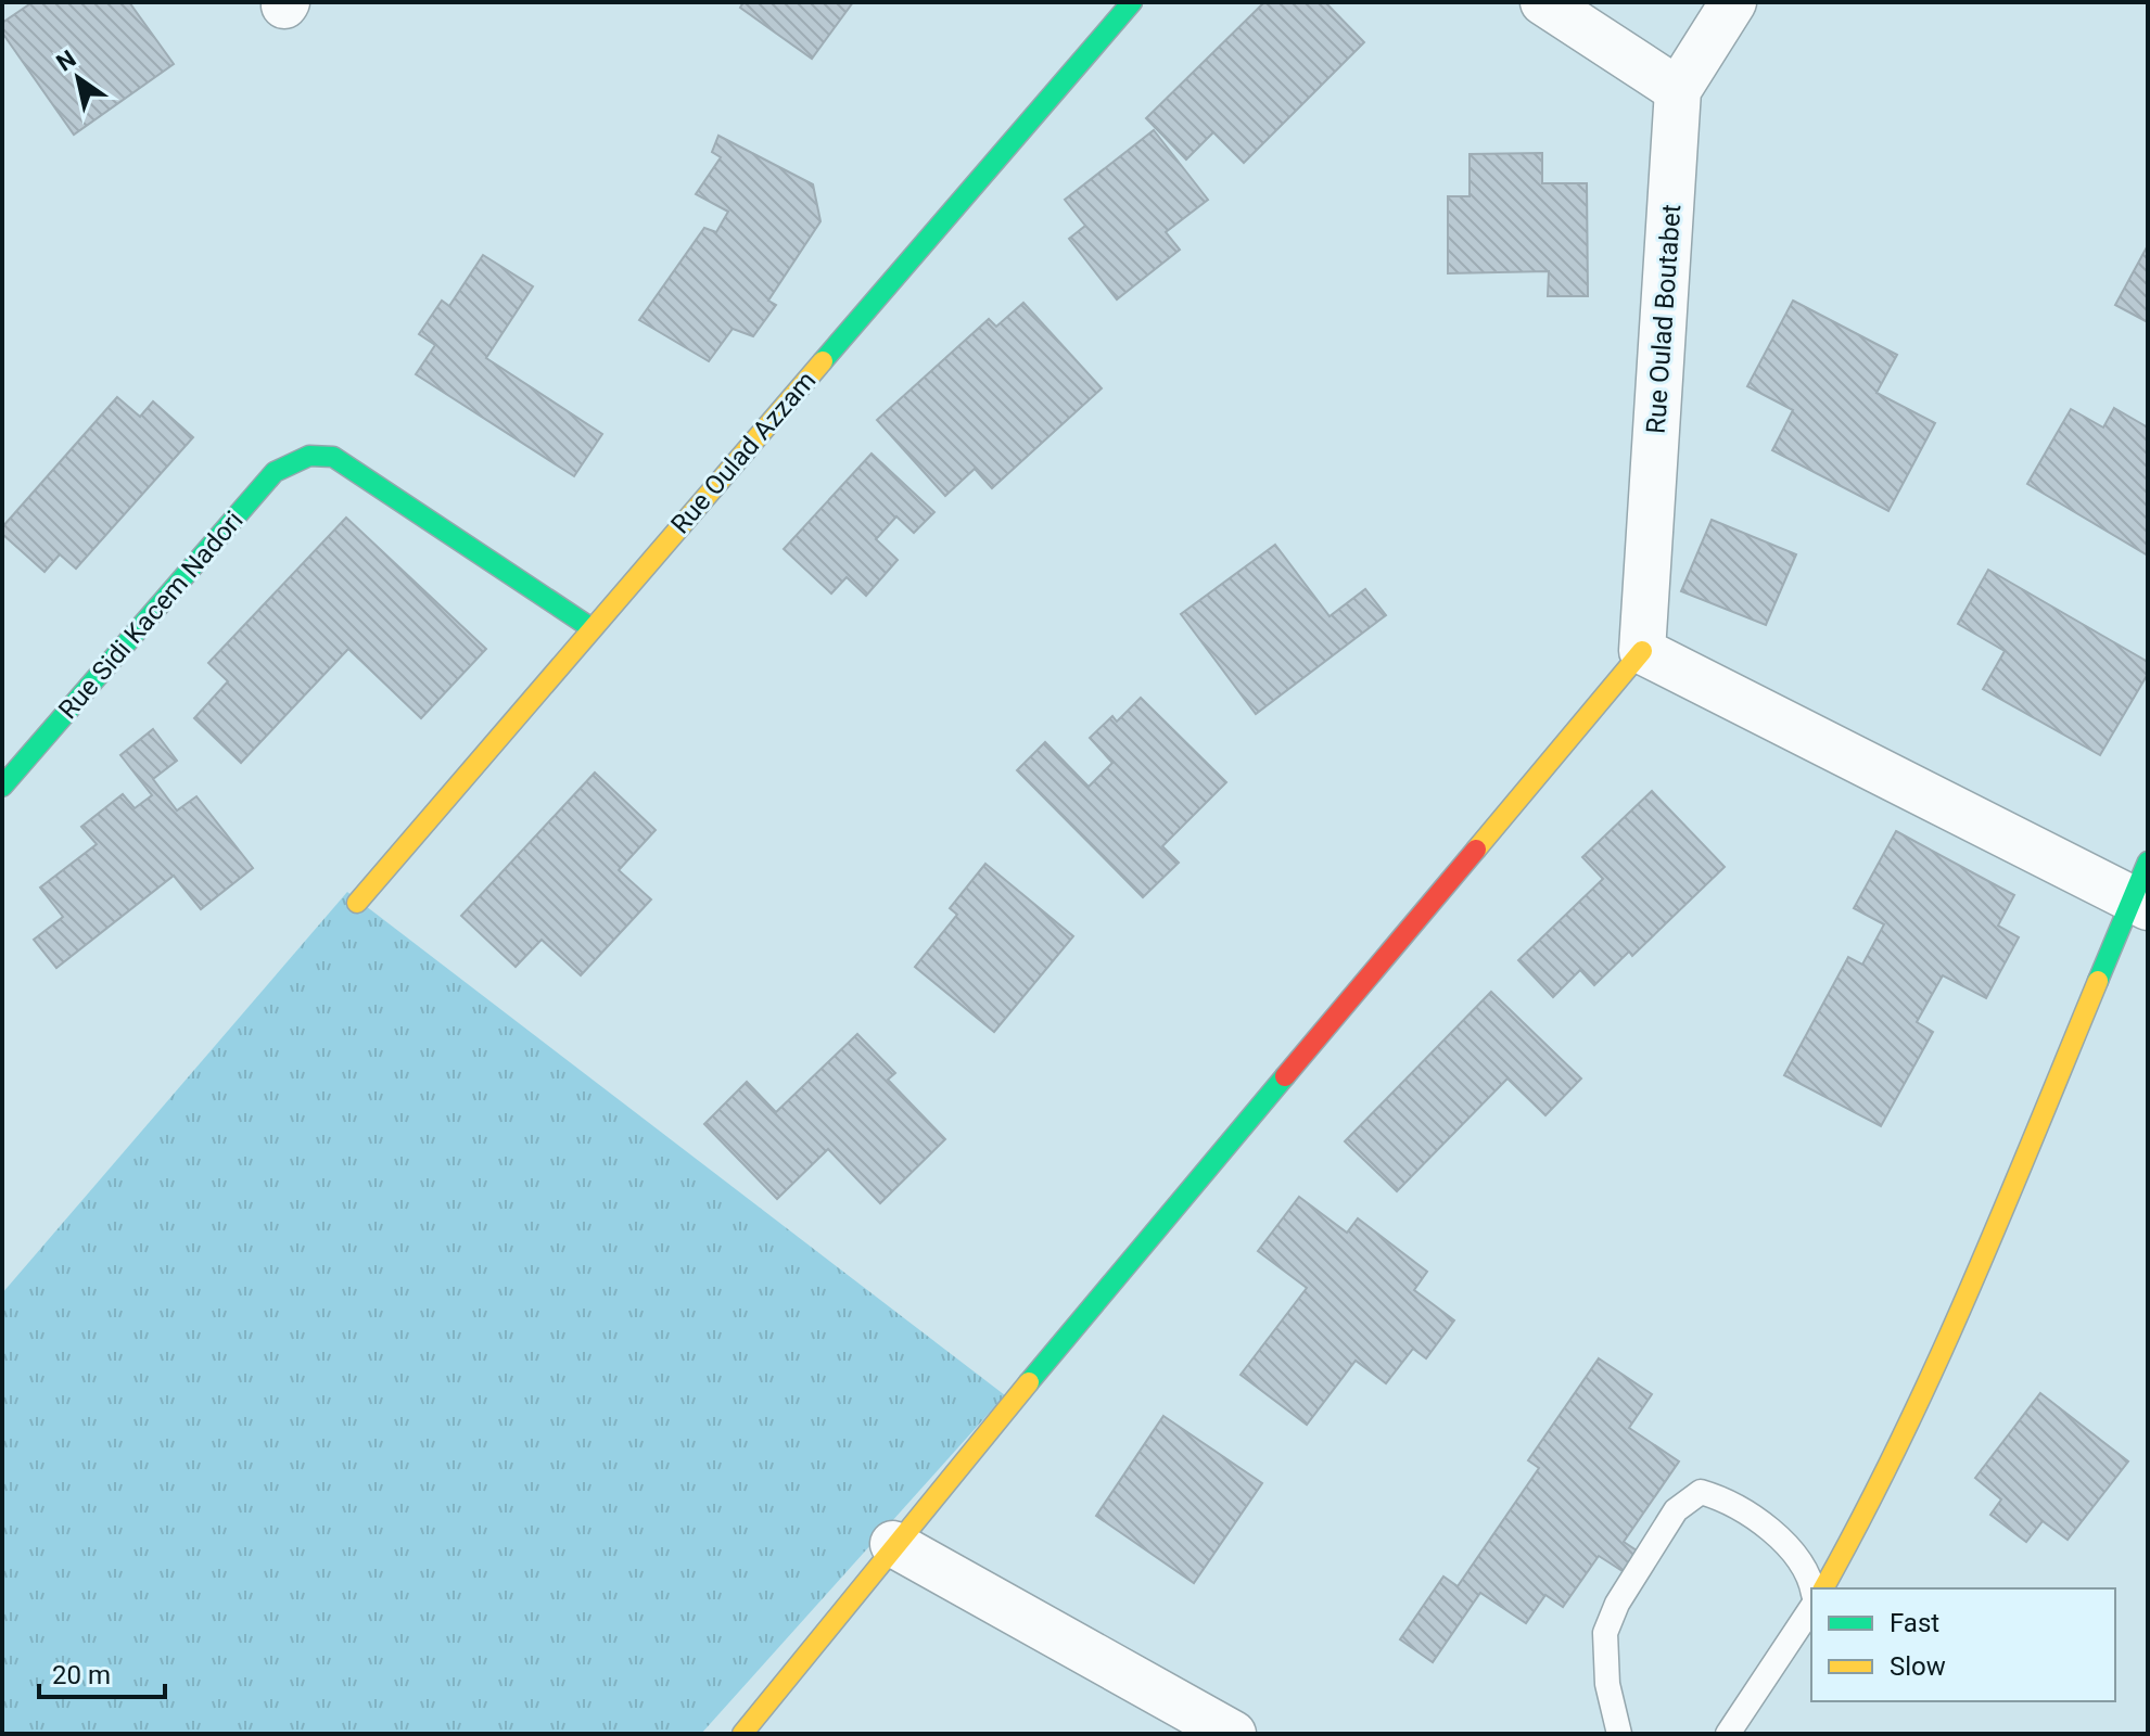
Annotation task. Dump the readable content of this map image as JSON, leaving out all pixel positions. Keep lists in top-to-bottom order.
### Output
{
  "streets": {
    "street": ["Rue Oulad Boutabet", "Rue Oulad Azzam", "Rue Sidi Kacem Nadori"]
  },
  "crossings": [
    ["Rue Oulad Azzam", "Rue Sidi Kacem Nadori"]
  ],
  "legend": ["Fast", "Slow"],
  "scale_bar": "20 m",
  "north": "top left"
}
